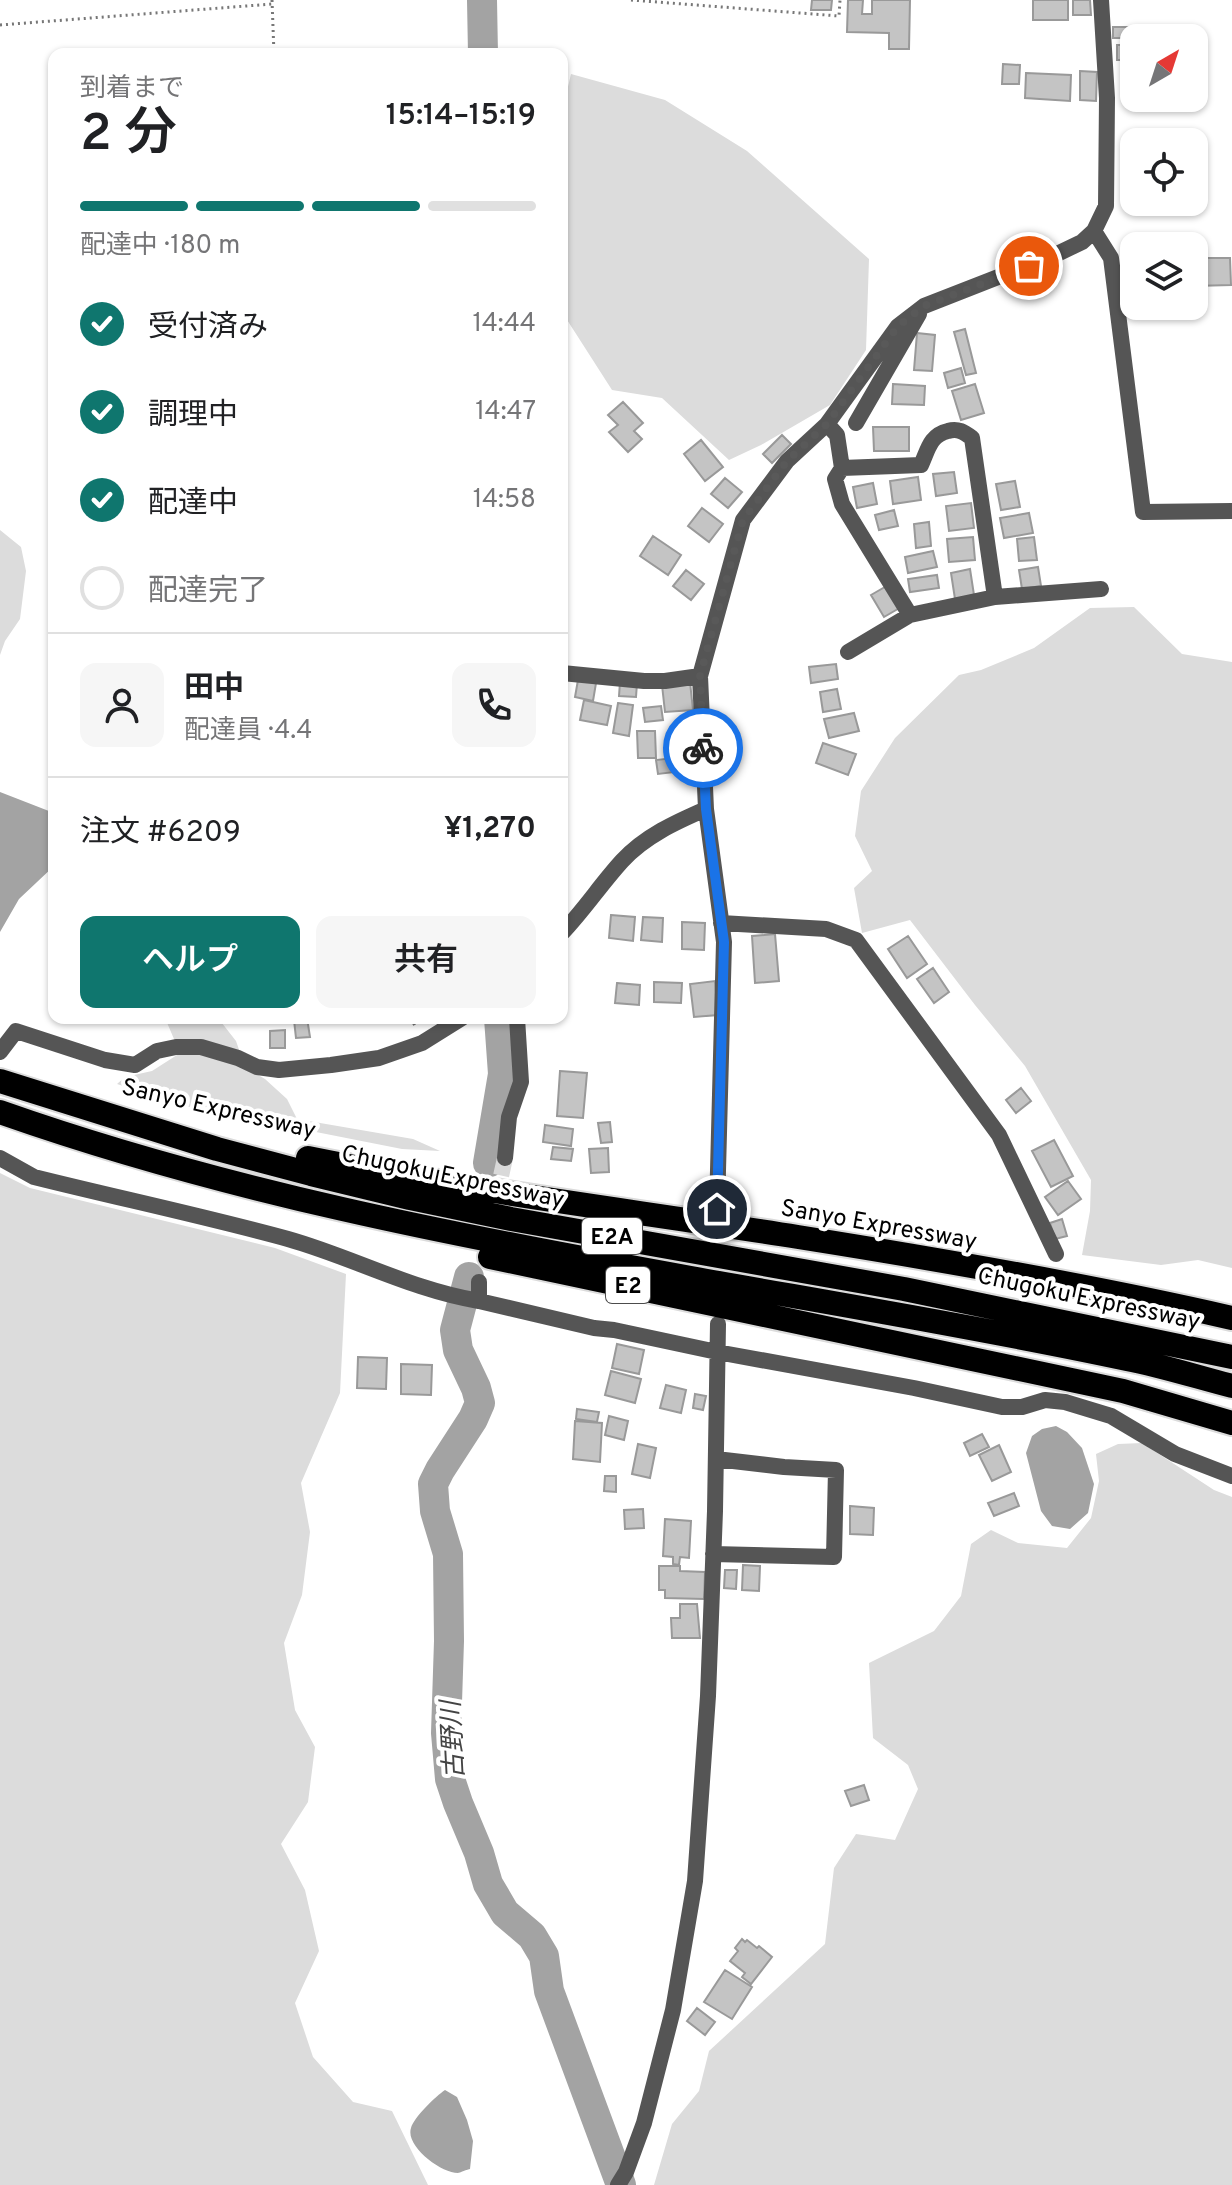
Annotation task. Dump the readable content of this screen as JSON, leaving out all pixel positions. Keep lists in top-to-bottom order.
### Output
{
  "streets": {
    "highway": [
      "Sanyo Expressway",
      "Chugoku Expressway",
      "E2A",
      "E2"
    ]
  },
  "crossings": [
    ["Sanyo Expressway", "Chugoku Expressway"],
    ["E2A", "E2"]
  ],
  "water": ["古野川"],
  "north": "top right",
  "page": {
    "heading": ["2 分", "到着まで", "15:14–15:19"],
    "panel": [
      "田中",
      "配達員 · 4.4",
      "注文 #6209",
      "¥1,270"
    ],
    "bar": "配達中 · 180 m",
    "list": [
      ["受付済み", "14:44"],
      ["調理中", "14:47"],
      ["配達中", "14:58"],
      "配達完了"
    ],
    "buttons": ["ヘルプ", "共有"]
  }
}
